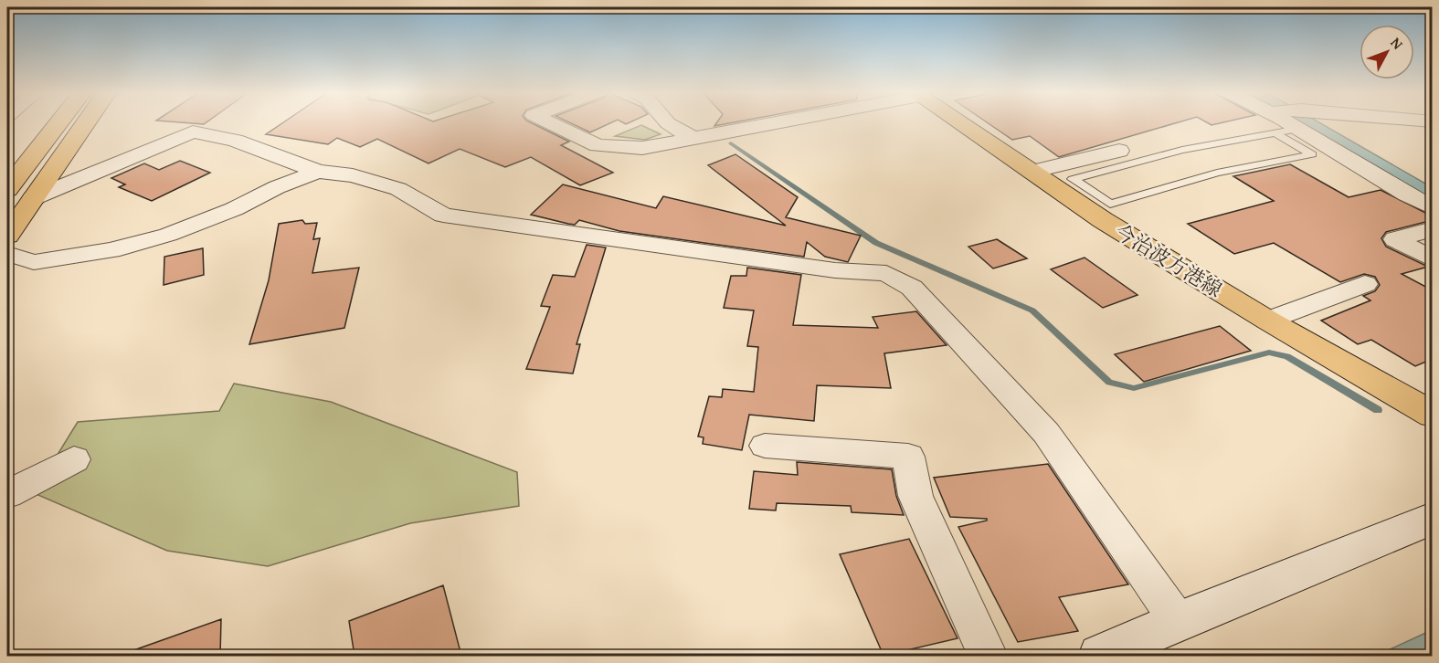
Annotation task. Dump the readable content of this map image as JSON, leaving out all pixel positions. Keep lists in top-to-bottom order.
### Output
{
  "streets": {
    "main road": ["今治波方港線"]
  },
  "north": "top right"
}
